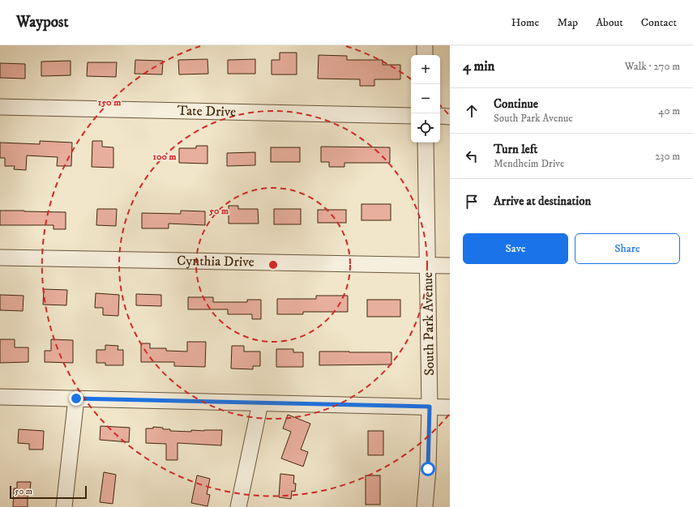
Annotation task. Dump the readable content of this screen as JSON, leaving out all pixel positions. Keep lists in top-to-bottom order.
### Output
{
  "streets": {
    "street": ["Tate Drive", "Cynthia Drive", "South Park Avenue"]
  },
  "crossings": [
    ["Cynthia Drive", "South Park Avenue"]
  ],
  "scale_bar": "50 m",
  "page": {
    "header": "Waypost",
    "nav": [
      "Home",
      "Map",
      "About",
      "Contact"
    ],
    "heading": ["4 min", "Walk · 270 m"],
    "map_buttons": ["+", "−"],
    "list": [
      ["Continue", "South Park Avenue", "40 m"],
      ["Turn left", "Mendheim Drive", "230 m"],
      "Arrive at destination"
    ],
    "buttons": ["Save", "Share"],
    "scale": "50 m"
  },
  "rings": ["150 m", "100 m", "50 m"]
}
